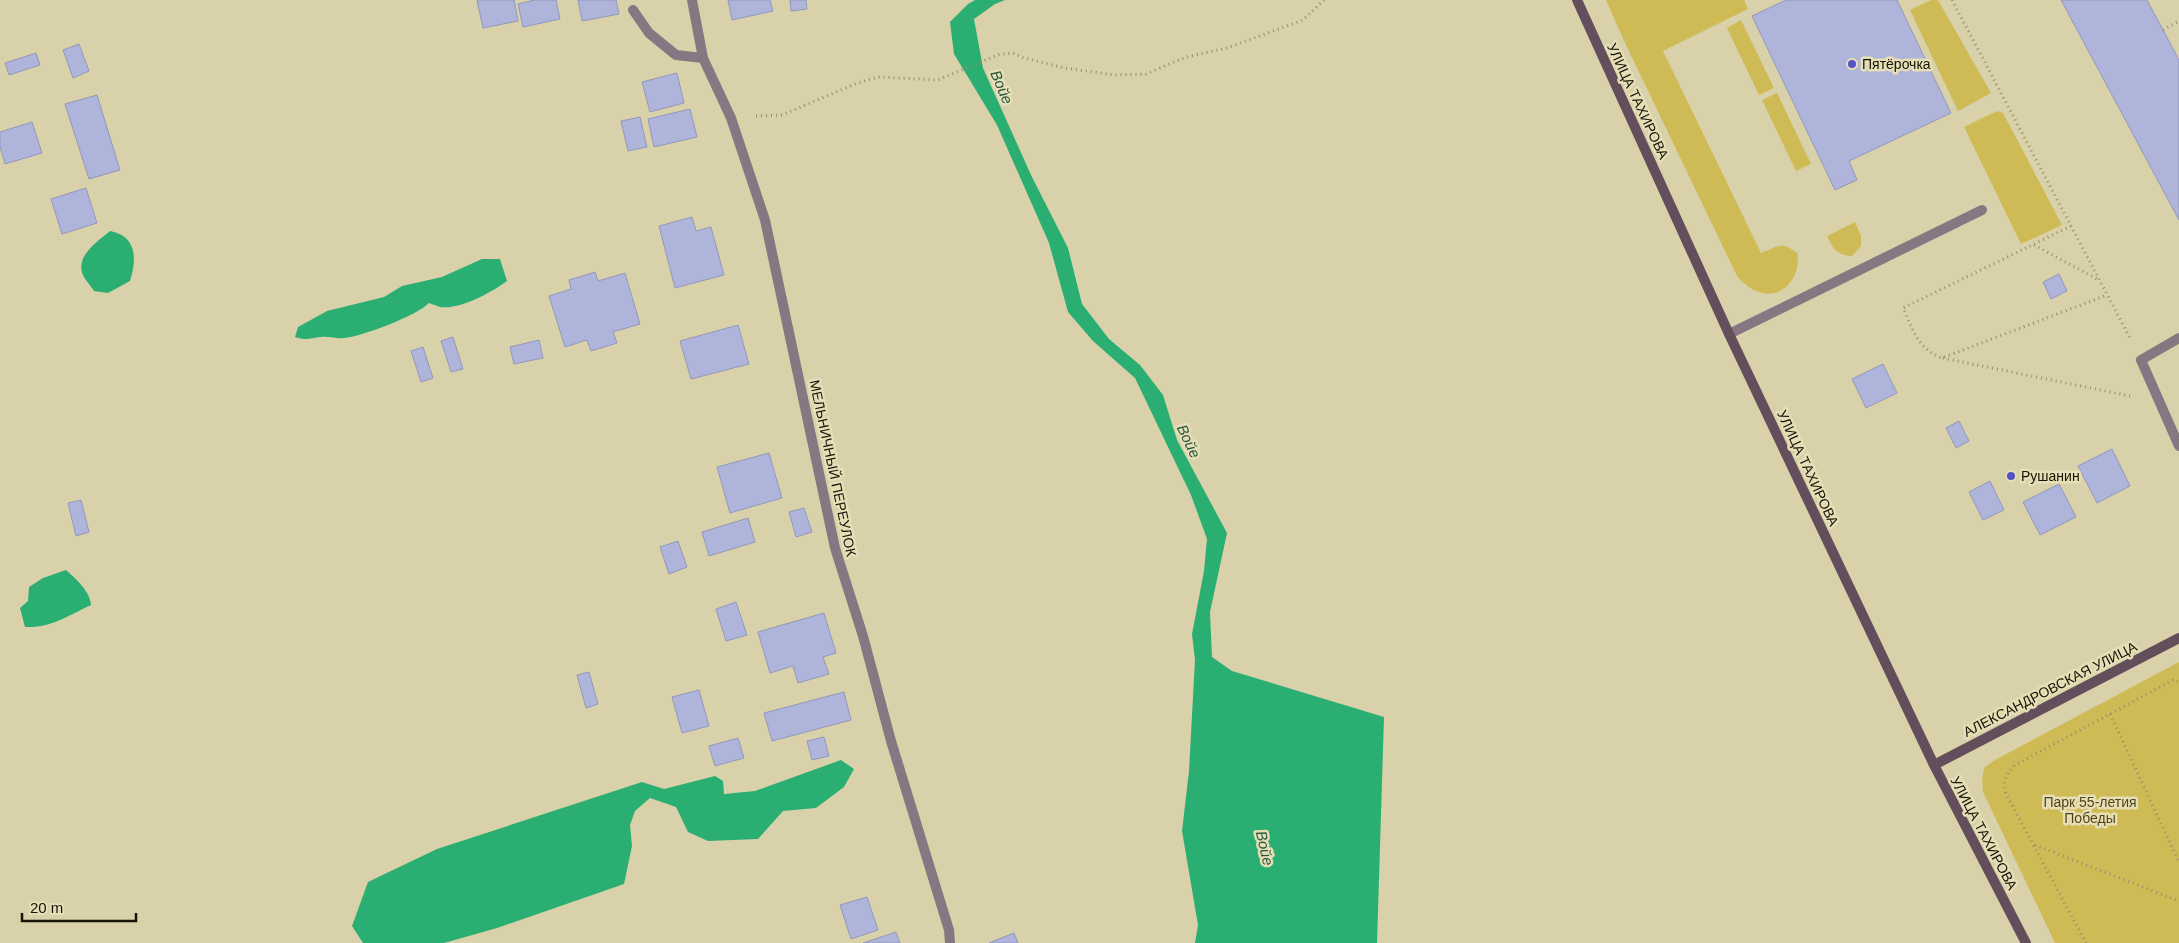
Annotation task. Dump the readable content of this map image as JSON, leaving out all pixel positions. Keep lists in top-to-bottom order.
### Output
{
  "streets": {
    "main road": ["УЛИЦА ТАХИРОВА", "АЛЕКСАНДРОВСКАЯ УЛИЦА"],
    "street": ["МЕЛЬНИЧНЫЙ ПЕРЕУЛОК"]
  },
  "crossings": [
    ["УЛИЦА ТАХИРОВА", "АЛЕКСАНДРОВСКАЯ УЛИЦА"]
  ],
  "water": ["Войе"],
  "parks": ["Парк 55-летия Победы"],
  "places": ["Пятёрочка", "Рушанин"],
  "scale_bar": "20 m"
}
